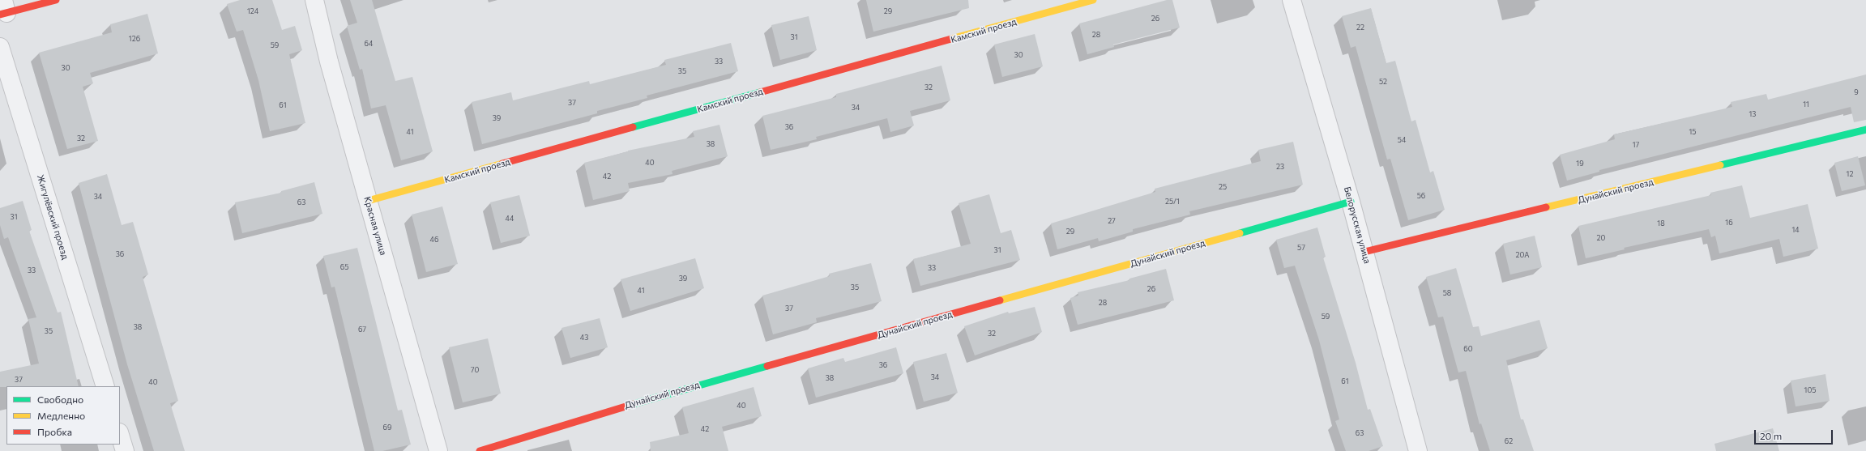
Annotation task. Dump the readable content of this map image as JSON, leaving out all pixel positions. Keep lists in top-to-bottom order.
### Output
{
  "streets": {
    "street": [
      "Камский проезд",
      "Дунайский проезд",
      "Жигулёвский проезд",
      "Белорусская улица",
      "Красная улица"
    ]
  },
  "crossings": [
    ["Камский проезд", "Красная улица"],
    ["Дунайский проезд", "Белорусская улица"]
  ],
  "house_numbers": [
    "124",
    "29",
    "26",
    "22",
    "28",
    "31",
    "126",
    "64",
    "59",
    "30",
    "33",
    "30",
    "35",
    "52",
    "32",
    "9",
    "37",
    "11",
    "61",
    "34",
    "13",
    "39",
    "36",
    "41",
    "15",
    "32",
    "54",
    "38",
    "17",
    "40",
    "19",
    "23",
    "12",
    "42",
    "25",
    "56",
    "34",
    "25/1",
    "63",
    "31",
    "44",
    "27",
    "16",
    "18",
    "14",
    "29",
    "20",
    "46",
    "57",
    "31",
    "36",
    "20А",
    "65",
    "33",
    "33",
    "39",
    "35",
    "26",
    "41",
    "58",
    "28",
    "37",
    "59",
    "38",
    "67",
    "35",
    "32",
    "43",
    "60",
    "36",
    "70",
    "34",
    "38",
    "37",
    "61",
    "40",
    "105",
    "40",
    "69",
    "42",
    "63",
    "62"
  ],
  "legend": ["Свободно", "Медленно", "Пробка"],
  "scale_bar": "20 m"
}
